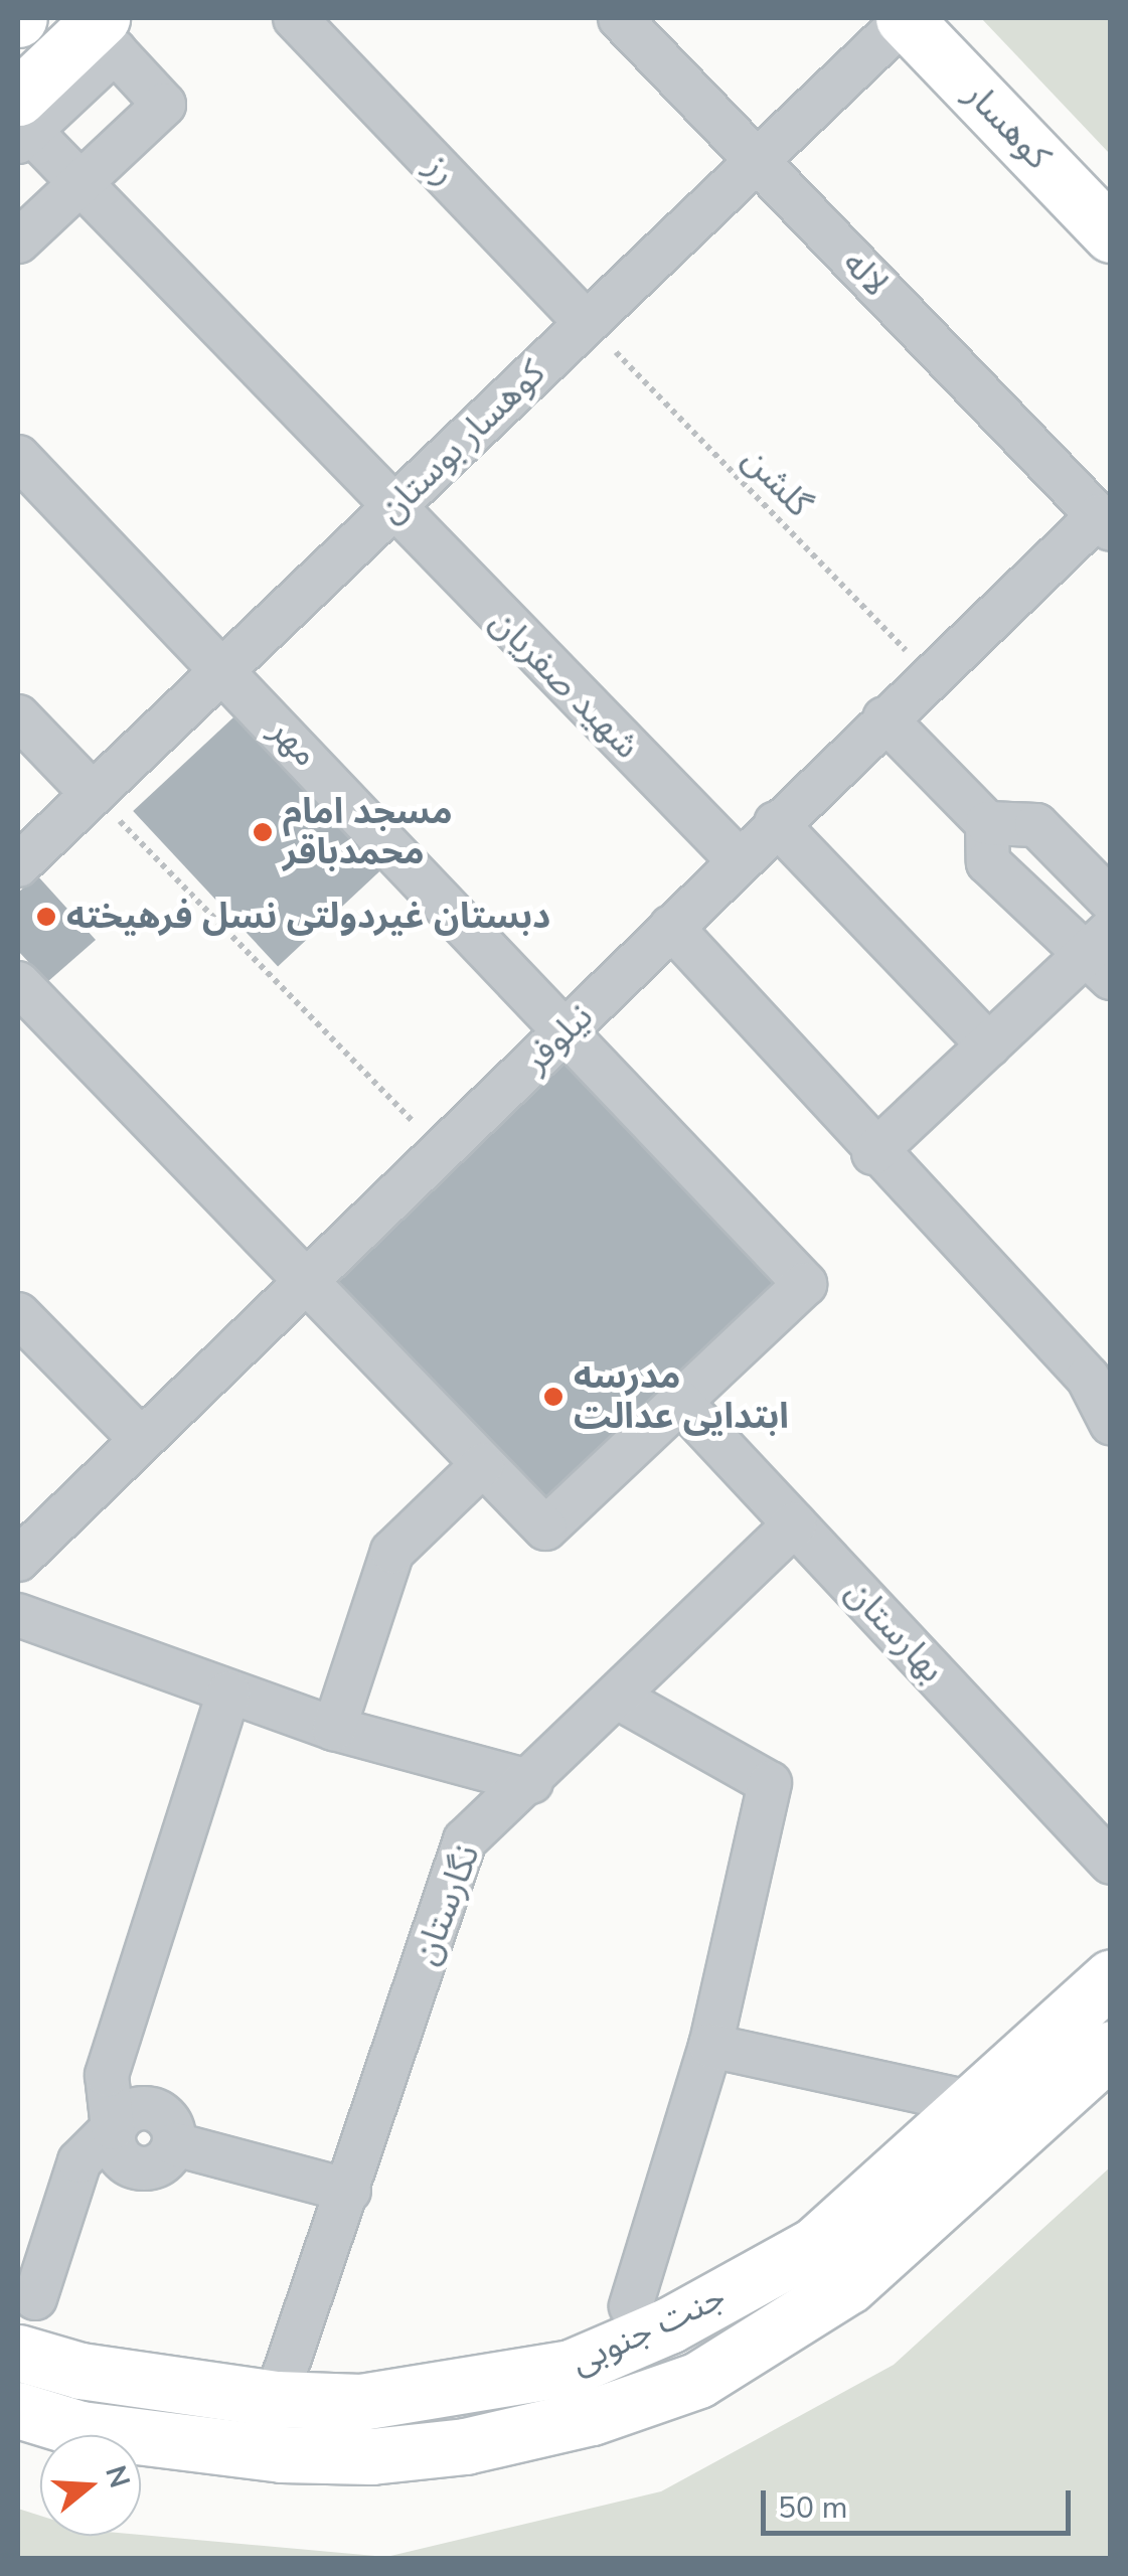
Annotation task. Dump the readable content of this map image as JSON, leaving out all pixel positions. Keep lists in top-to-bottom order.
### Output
{
  "streets": {
    "main road": ["کوهسار", "جنت جنوبی"],
    "street": [
      "رز",
      "لاله",
      "کوهسار بوستان",
      "شهید صفریان",
      "مهر",
      "نیلوفر",
      "بهارستان",
      "نگارستان"
    ],
    "path": ["گلشن"]
  },
  "crossings": [
    ["کوهسار", "کوهسار بوستان"],
    ["رز", "کوهسار بوستان"],
    ["رز", "گلشن"],
    ["لاله", "کوهسار بوستان"],
    ["لاله", "نیلوفر"],
    ["کوهسار بوستان", "گلشن"],
    ["کوهسار بوستان", "شهید صفریان"],
    ["کوهسار بوستان", "مهر"],
    ["گلشن", "نیلوفر"],
    ["شهید صفریان", "نیلوفر"],
    ["مهر", "نیلوفر"],
    ["مهر", "بهارستان"],
    ["بهارستان", "نگارستان"],
    ["نگارستان", "جنت جنوبی"]
  ],
  "places": ["مسجد امام محمدباقر", "دبستان غیردولتی نسل فرهیخته", "مدرسه ابتدایی عدالت"],
  "scale_bar": "50 m",
  "north": "right"
}
